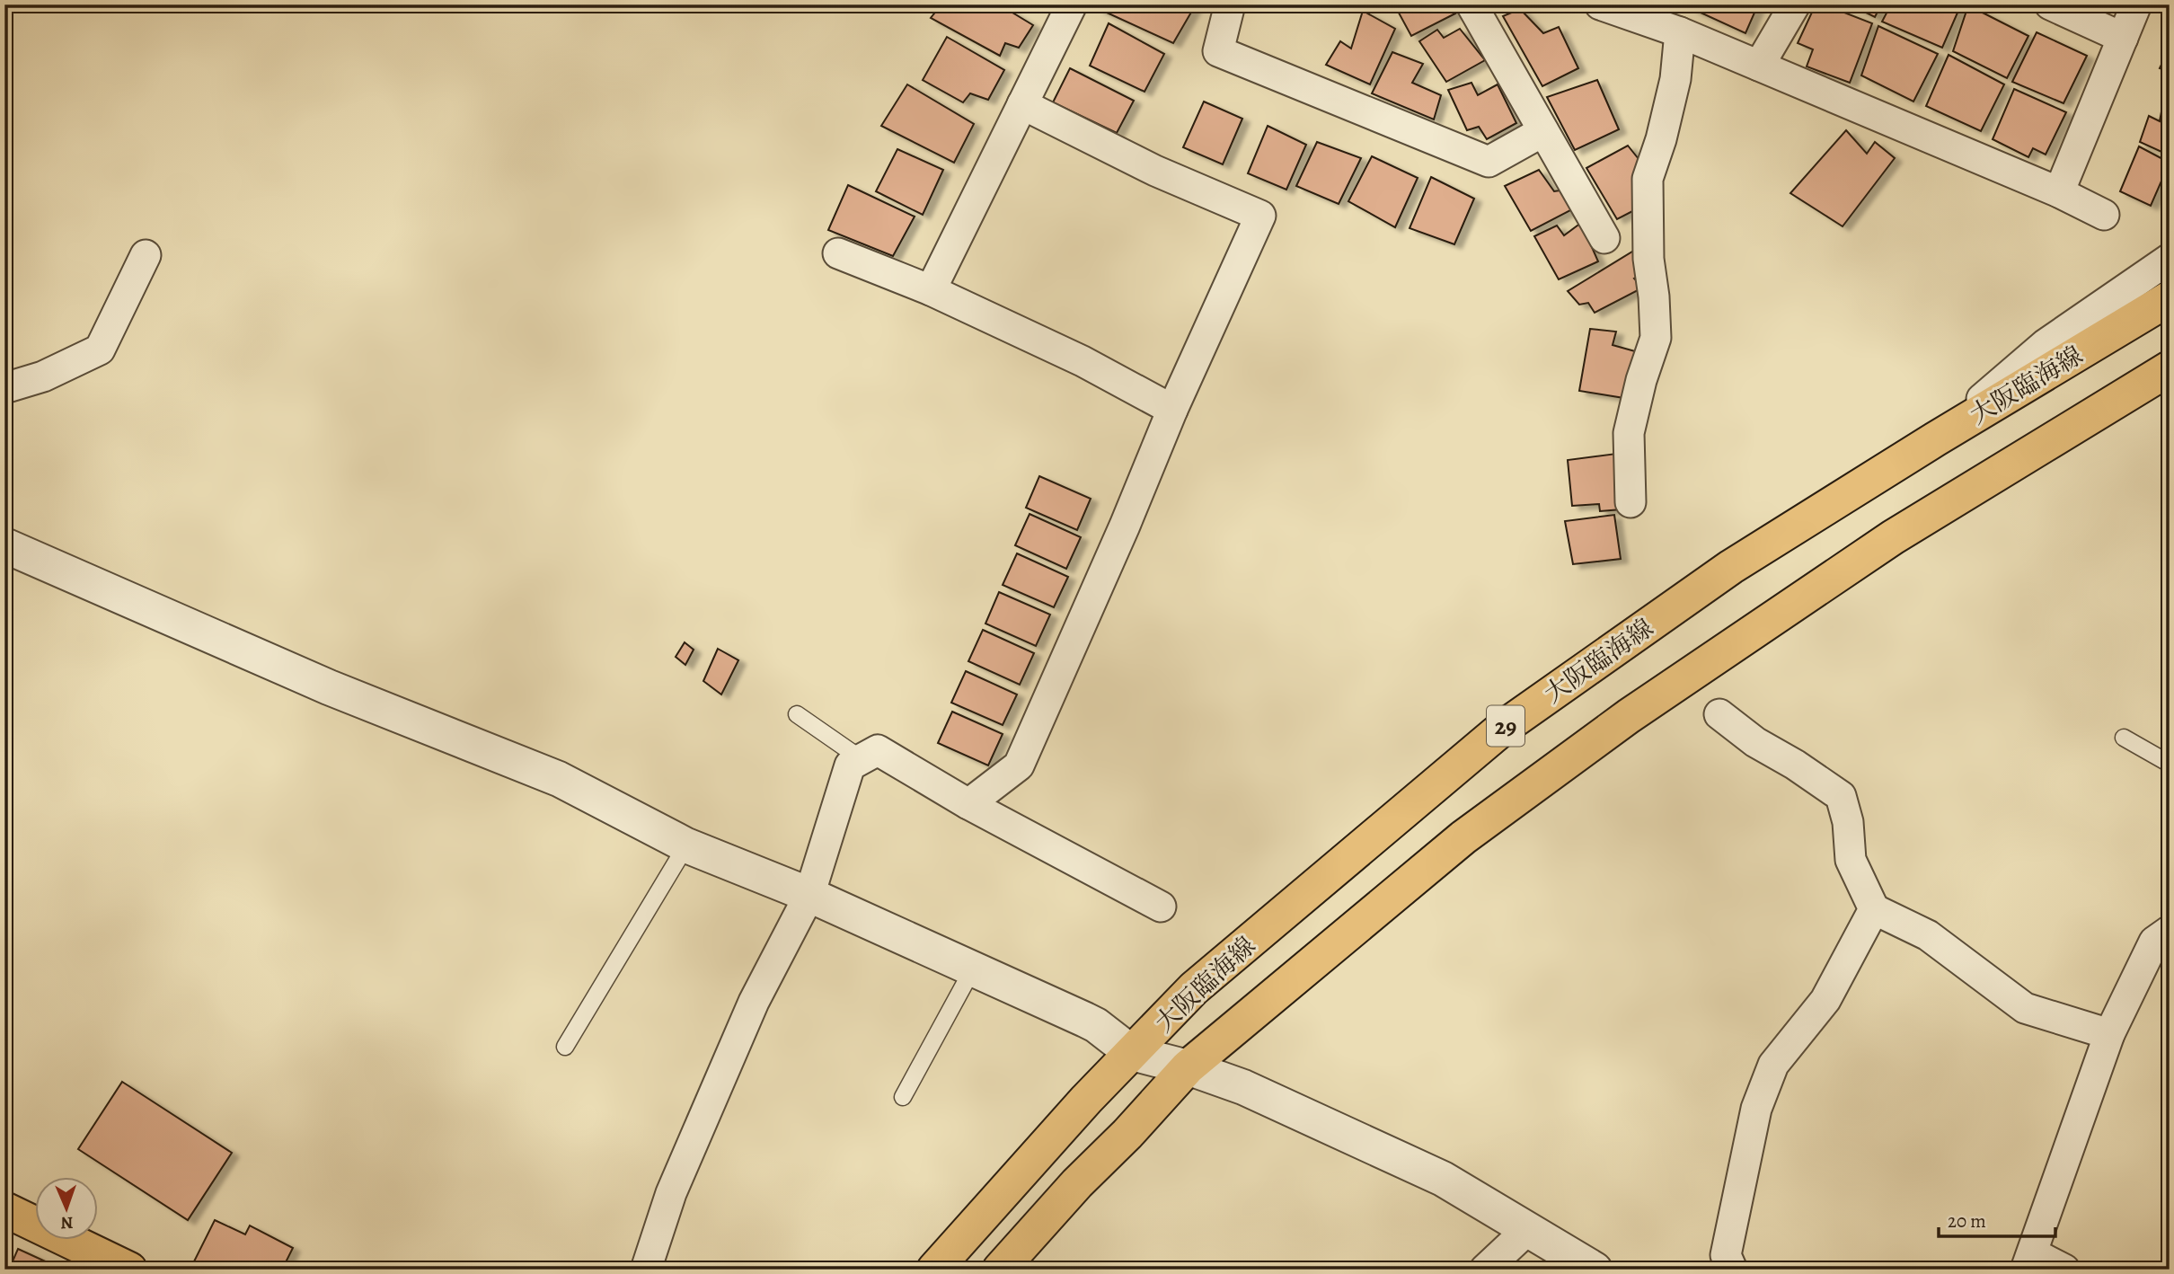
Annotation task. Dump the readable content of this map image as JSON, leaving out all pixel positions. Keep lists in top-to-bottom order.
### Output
{
  "streets": {
    "main road": ["大阪臨海線", "29"]
  },
  "scale_bar": "20 m",
  "north": "bottom"
}
